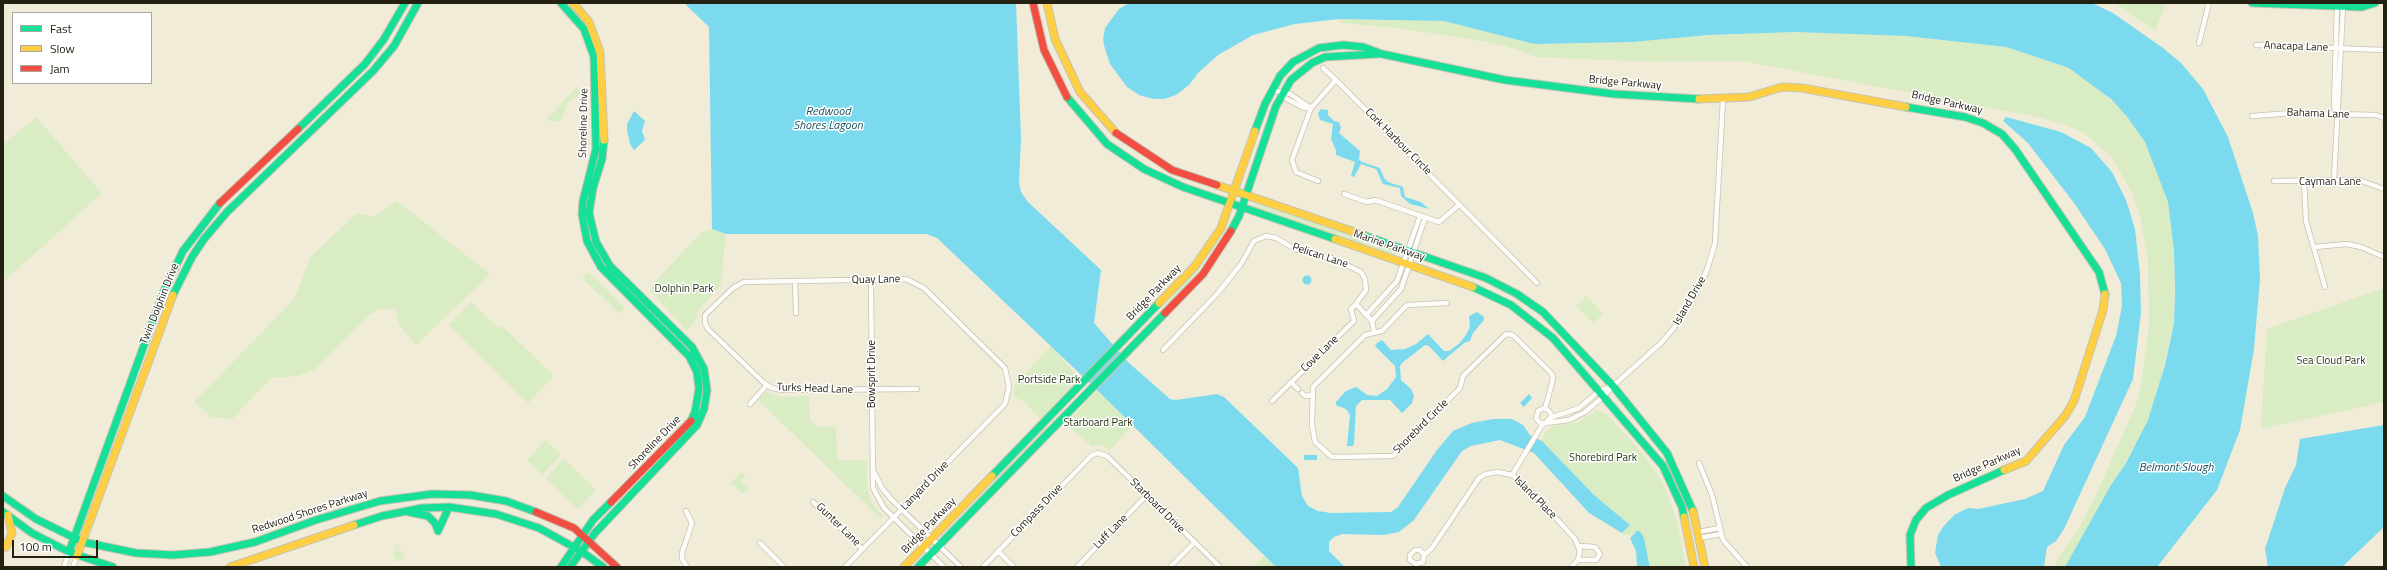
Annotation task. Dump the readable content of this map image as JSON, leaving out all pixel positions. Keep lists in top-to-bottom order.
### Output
{
  "streets": {
    "main road": [
      "Bridge Parkway",
      "Shoreline Drive",
      "Marine Parkway",
      "Twin Dolphin Drive",
      "Redwood Shores Parkway"
    ],
    "street": [
      "Anacapa Lane",
      "Bahama Lane",
      "Cork Harbour Circle",
      "Cayman Lane",
      "Pelican Lane",
      "Quay Lane",
      "Island Drive",
      "Cove Lane",
      "Bowsprit Drive",
      "Turks Head Lane",
      "Shorebird Circle",
      "Lanyard Drive",
      "Island Place",
      "Starboard Drive",
      "Compass Drive",
      "Gunter Lane",
      "Luff Lane"
    ]
  },
  "crossings": [
    ["Bridge Parkway", "Marine Parkway"],
    ["Bridge Parkway", "Island Drive"],
    ["Bridge Parkway", "Bowsprit Drive"],
    ["Shoreline Drive", "Redwood Shores Parkway"],
    ["Marine Parkway", "Island Drive"],
    ["Pelican Lane", "Cove Lane"],
    ["Quay Lane", "Bowsprit Drive"],
    ["Quay Lane", "Turks Head Lane"],
    ["Quay Lane", "Lanyard Drive"],
    ["Island Drive", "Shorebird Circle"],
    ["Twin Dolphin Drive", "Redwood Shores Parkway"],
    ["Bowsprit Drive", "Turks Head Lane"],
    ["Bowsprit Drive", "Lanyard Drive"],
    ["Lanyard Drive", "Gunter Lane"],
    ["Starboard Drive", "Compass Drive"],
    ["Starboard Drive", "Luff Lane"]
  ],
  "water": ["Redwood Shores Lagoon", "Belmont Slough"],
  "parks": [
    "Dolphin Park",
    "Sea Cloud Park",
    "Portside Park",
    "Starboard Park",
    "Shorebird Park"
  ],
  "legend": ["Fast", "Slow", "Jam"],
  "scale_bar": "100 m"
}
